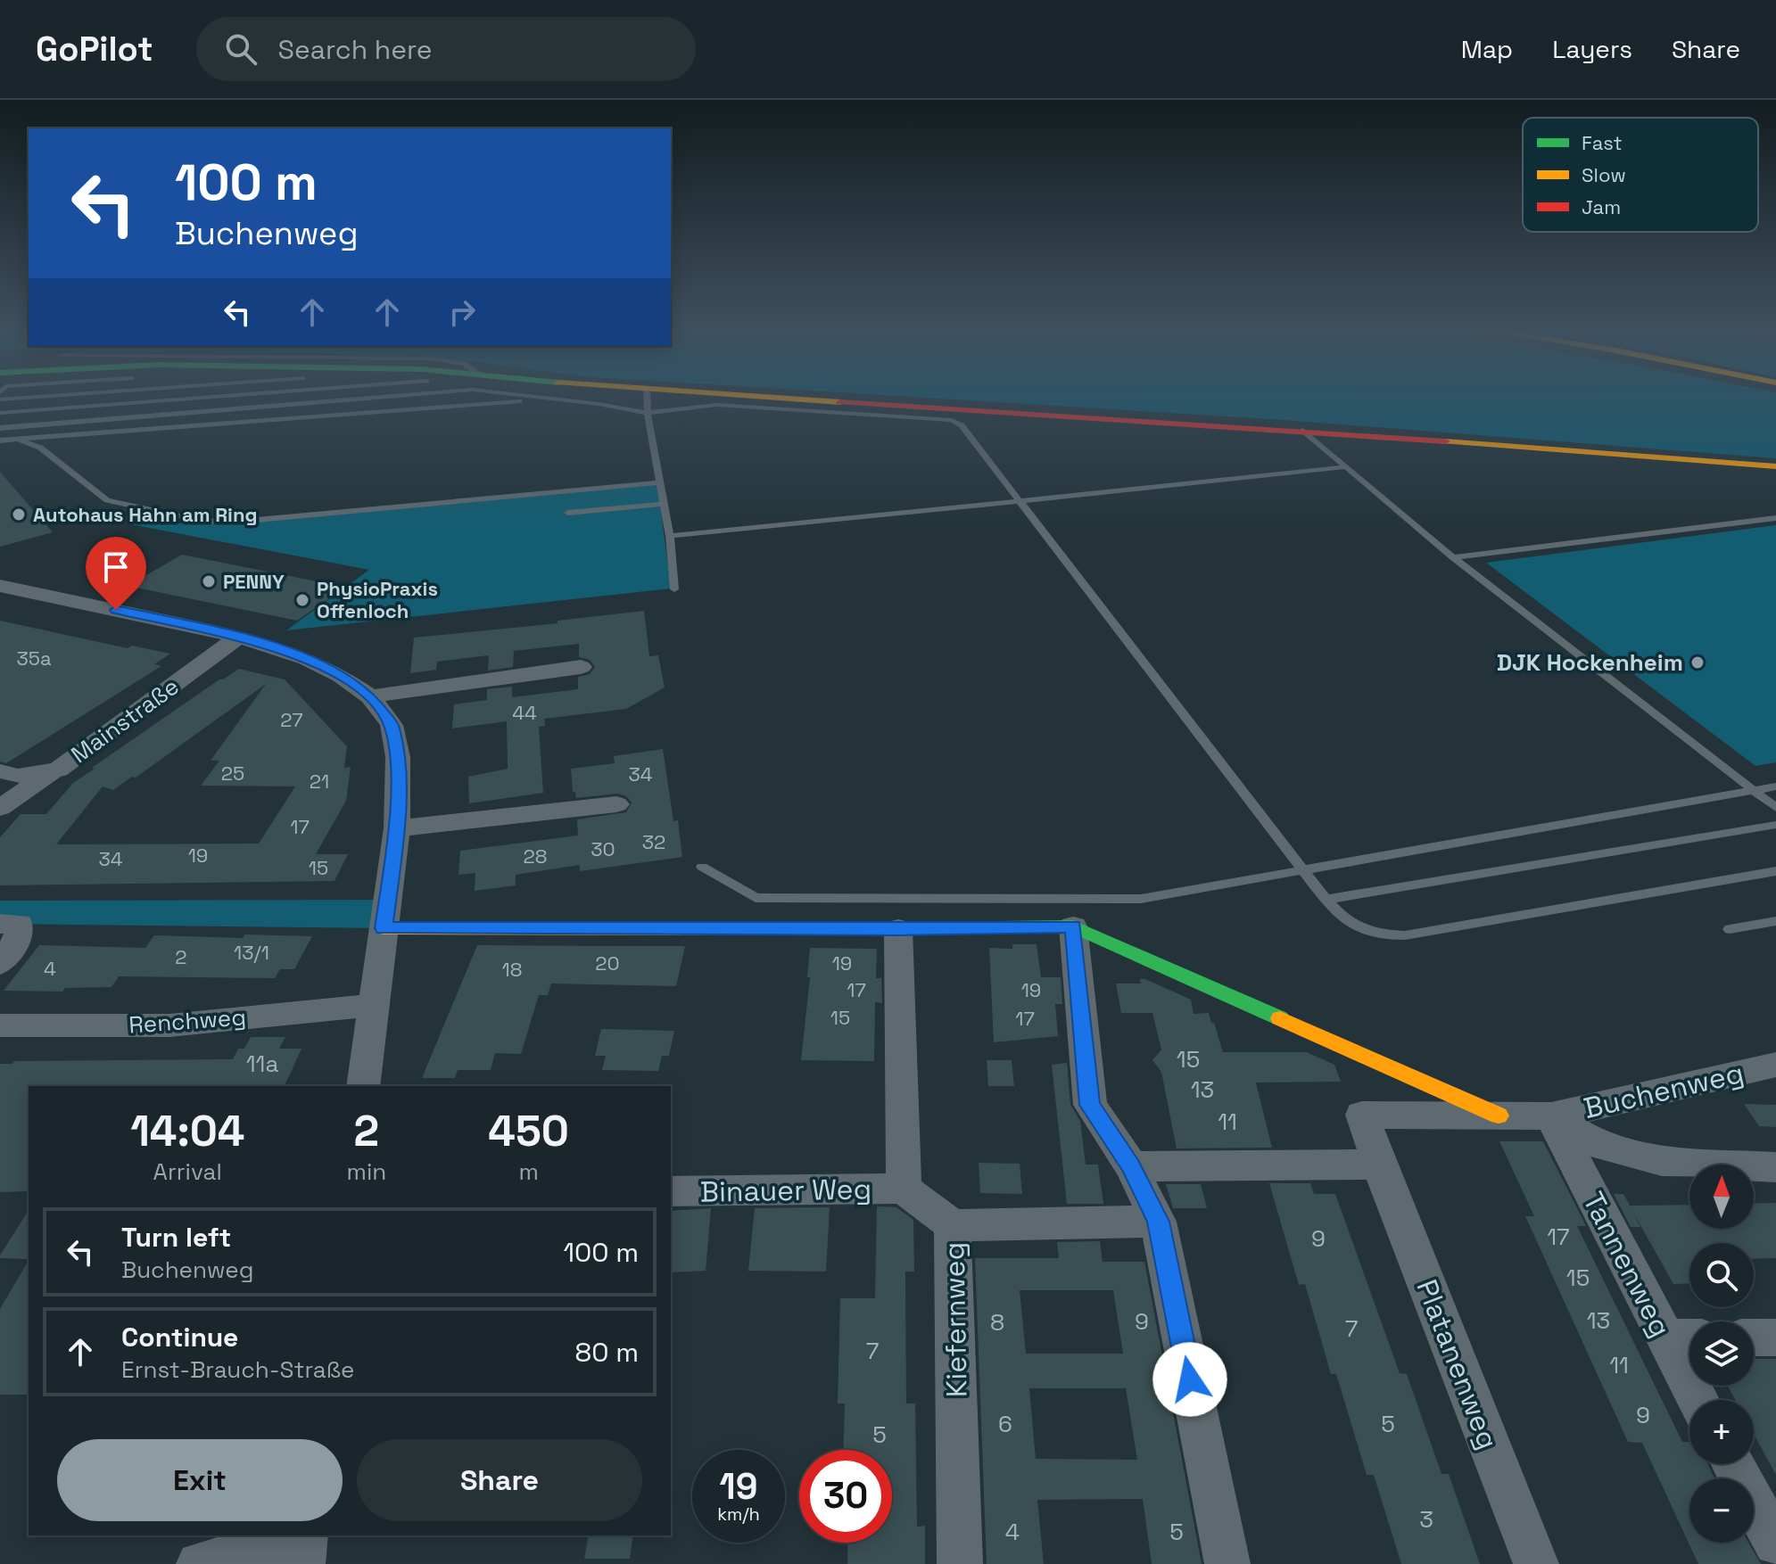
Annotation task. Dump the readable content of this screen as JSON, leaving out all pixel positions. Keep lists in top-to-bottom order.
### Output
{
  "streets": {
    "street": [
      "Mainstraße",
      "Renchweg",
      "Buchenweg",
      "Binauer Weg",
      "Tannenweg",
      "Kiefernweg",
      "Platanenweg"
    ]
  },
  "crossings": [
    ["Buchenweg", "Tannenweg"],
    ["Buchenweg", "Platanenweg"],
    ["Binauer Weg", "Kiefernweg"]
  ],
  "places": [
    "Autohaus Hahn am Ring",
    "PENNY",
    "PhysioPraxis Offenloch",
    "DJK Hockenheim"
  ],
  "house_numbers": [
    "35a",
    "44",
    "27",
    "25",
    "34",
    "21",
    "17",
    "32",
    "30",
    "19",
    "28",
    "34",
    "15",
    "13/1",
    "2",
    "20",
    "19",
    "4",
    "18",
    "17",
    "19",
    "15",
    "17",
    "15",
    "11a",
    "13",
    "11",
    "17",
    "9",
    "15",
    "13",
    "9",
    "8",
    "7",
    "7",
    "11",
    "9",
    "6",
    "5",
    "5",
    "3",
    "4",
    "5"
  ],
  "legend": ["Fast", "Slow", "Jam"],
  "north": "top",
  "page": {
    "header": "GoPilot",
    "search": "Search here",
    "nav": ["Map", "Layers", "Share"],
    "turn": ["100 m", "Buchenweg"],
    "eta": [
      "14:04",
      "Arrival",
      "2",
      "min",
      "450",
      "m"
    ],
    "map_buttons": ["+", "−"],
    "list": [
      {
        "name": "Turn left",
        "note": "Buchenweg",
        "value": "100 m"
      },
      {
        "name": "Continue",
        "note": "Ernst-Brauch-Straße",
        "value": "80 m"
      }
    ],
    "buttons": ["Exit", "Share"],
    "speed": "19 km/h",
    "limit": "30"
  }
}
